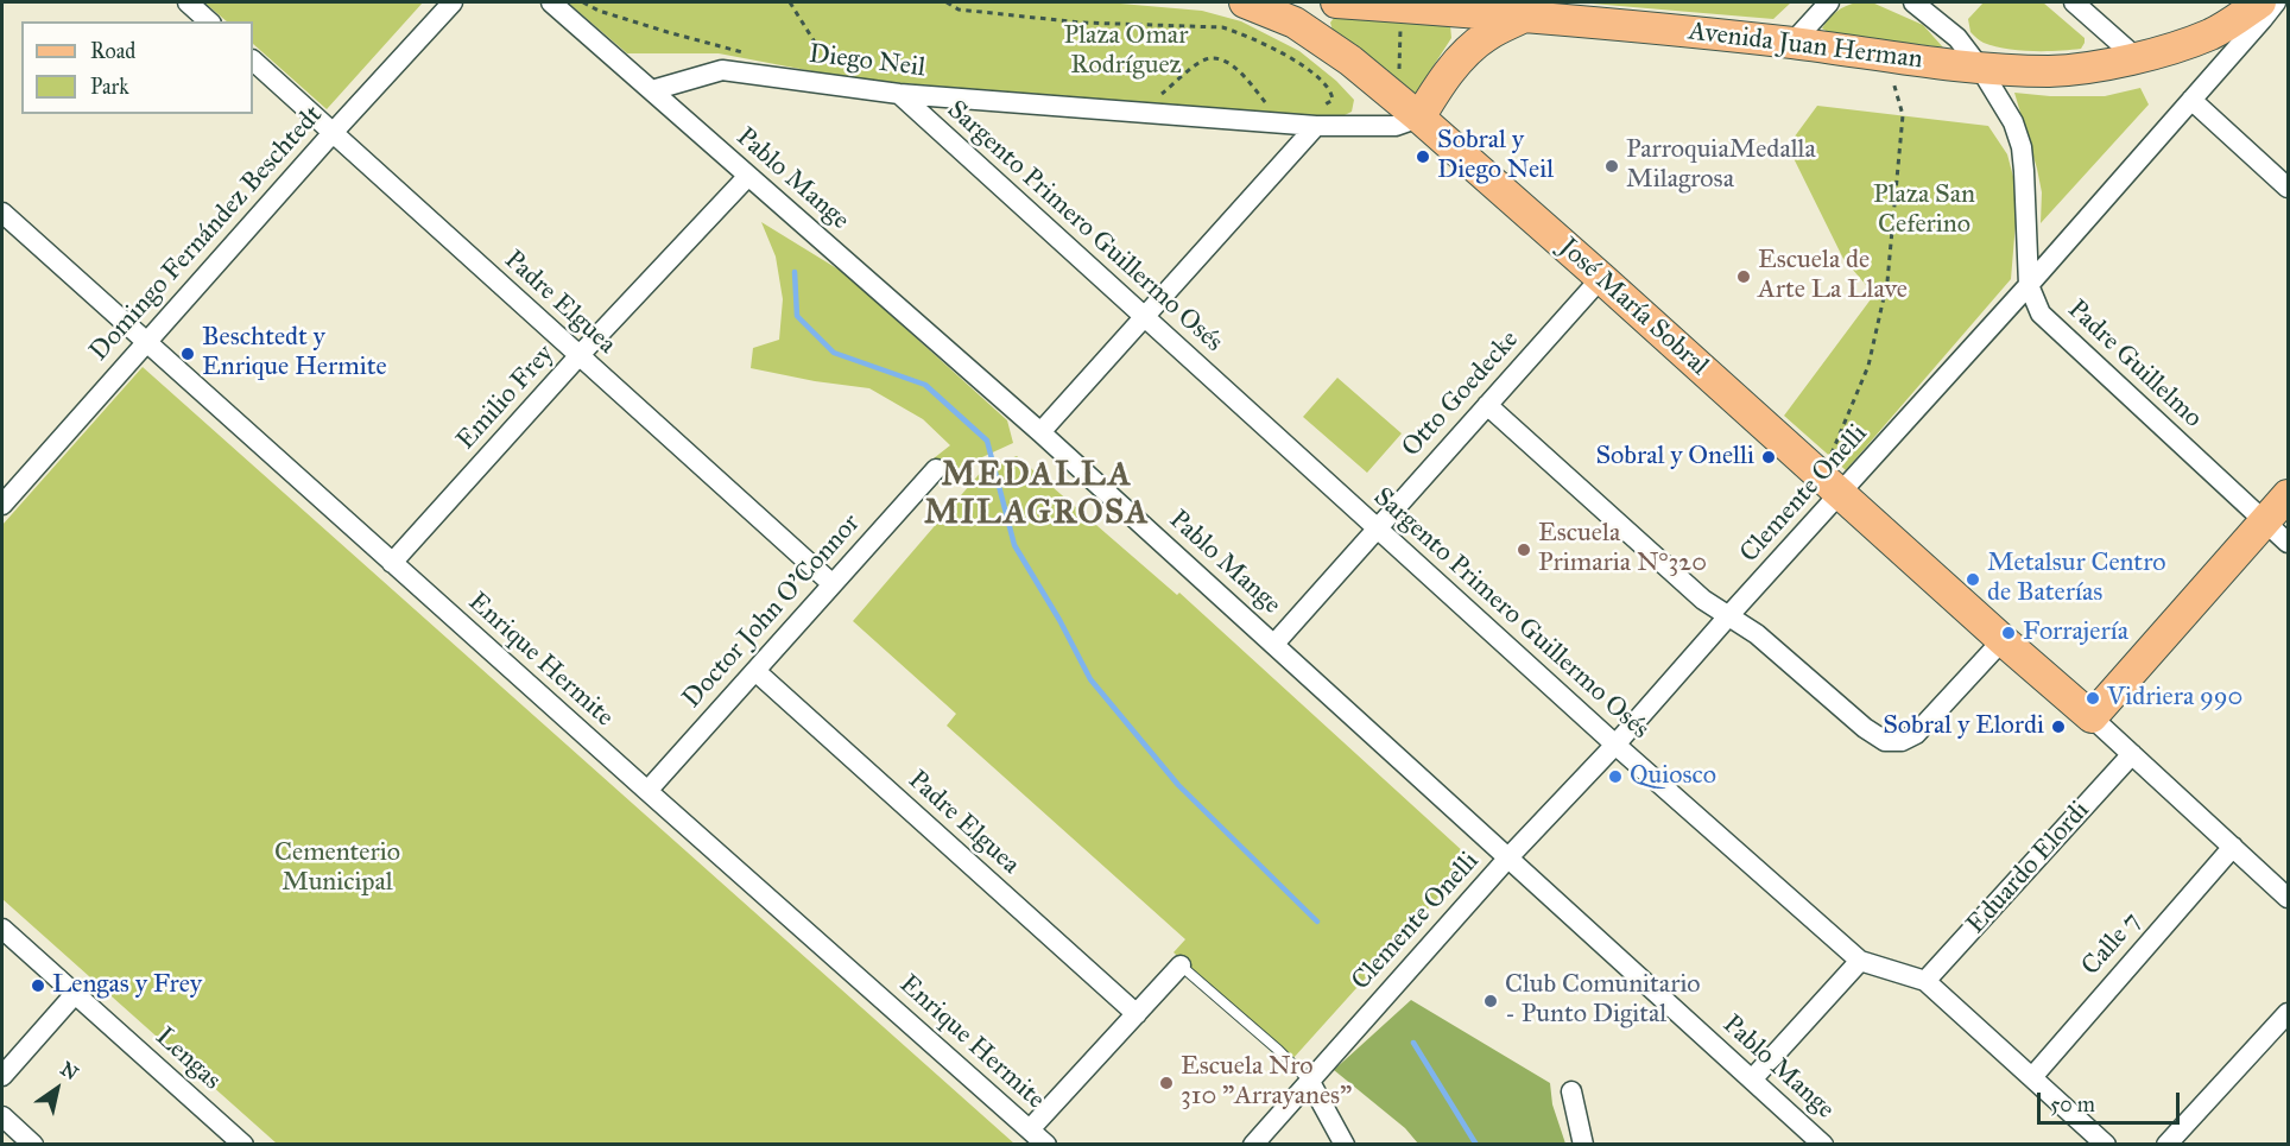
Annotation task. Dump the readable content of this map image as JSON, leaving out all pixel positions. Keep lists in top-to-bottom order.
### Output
{
  "streets": {
    "main road": ["Avenida Juan Herman", "José María Sobral"],
    "street": [
      "Diego Neil",
      "Pablo Mange",
      "Sargento Primero Guillermo Osés",
      "Domingo Fernández Beschtedt",
      "Padre Elguea",
      "Padre Guillelmo",
      "Otto Goedecke",
      "Emilio Frey",
      "Clemente Onelli",
      "Doctor John O'Connor",
      "Enrique Hermite",
      "Eduardo Elordi",
      "Calle 7",
      "Lengas"
    ]
  },
  "crossings": [
    ["Avenida Juan Herman", "Padre Guillelmo"],
    ["Diego Neil", "Pablo Mange"],
    ["Diego Neil", "Sargento Primero Guillermo Osés"],
    ["Diego Neil", "José María Sobral"],
    ["Pablo Mange", "Otto Goedecke"],
    ["Pablo Mange", "Emilio Frey"],
    ["Pablo Mange", "Clemente Onelli"],
    ["Sargento Primero Guillermo Osés", "Otto Goedecke"],
    ["Sargento Primero Guillermo Osés", "Clemente Onelli"],
    ["Sargento Primero Guillermo Osés", "Eduardo Elordi"],
    ["Sargento Primero Guillermo Osés", "Calle 7"],
    ["Domingo Fernández Beschtedt", "Padre Elguea"],
    ["Domingo Fernández Beschtedt", "Enrique Hermite"],
    ["Padre Elguea", "Emilio Frey"],
    ["Padre Elguea", "Doctor John O'Connor"],
    ["José María Sobral", "Otto Goedecke"],
    ["José María Sobral", "Clemente Onelli"],
    ["José María Sobral", "Eduardo Elordi"],
    ["José María Sobral", "Calle 7"],
    ["Padre Guillelmo", "Clemente Onelli"],
    ["Emilio Frey", "Enrique Hermite"],
    ["Doctor John O'Connor", "Enrique Hermite"]
  ],
  "districts": ["MEDALLA MILAGROSA"],
  "parks": ["Plaza Omar Rodríguez", "Plaza San Ceferino", "Cementerio Municipal"],
  "places": [
    "Sobral y Diego Neil",
    "ParroquiaMedalla Milagrosa",
    "Escuela de Arte La Llave",
    "Beschtedt y Enrique Hermite",
    "Sobral y Onelli",
    "Escuela Primaria N°320",
    "Metalsur Centro de Baterías",
    "Forrajería",
    "Vidriera 990",
    "Sobral y Elordi",
    "Quiosco",
    "Lengas y Frey",
    "Club Comunitario - Punto Digital",
    "Escuela Nro 310 \"Arrayanes\""
  ],
  "legend": ["Road", "Park"],
  "scale_bar": "50 m",
  "north": "top right"
}
